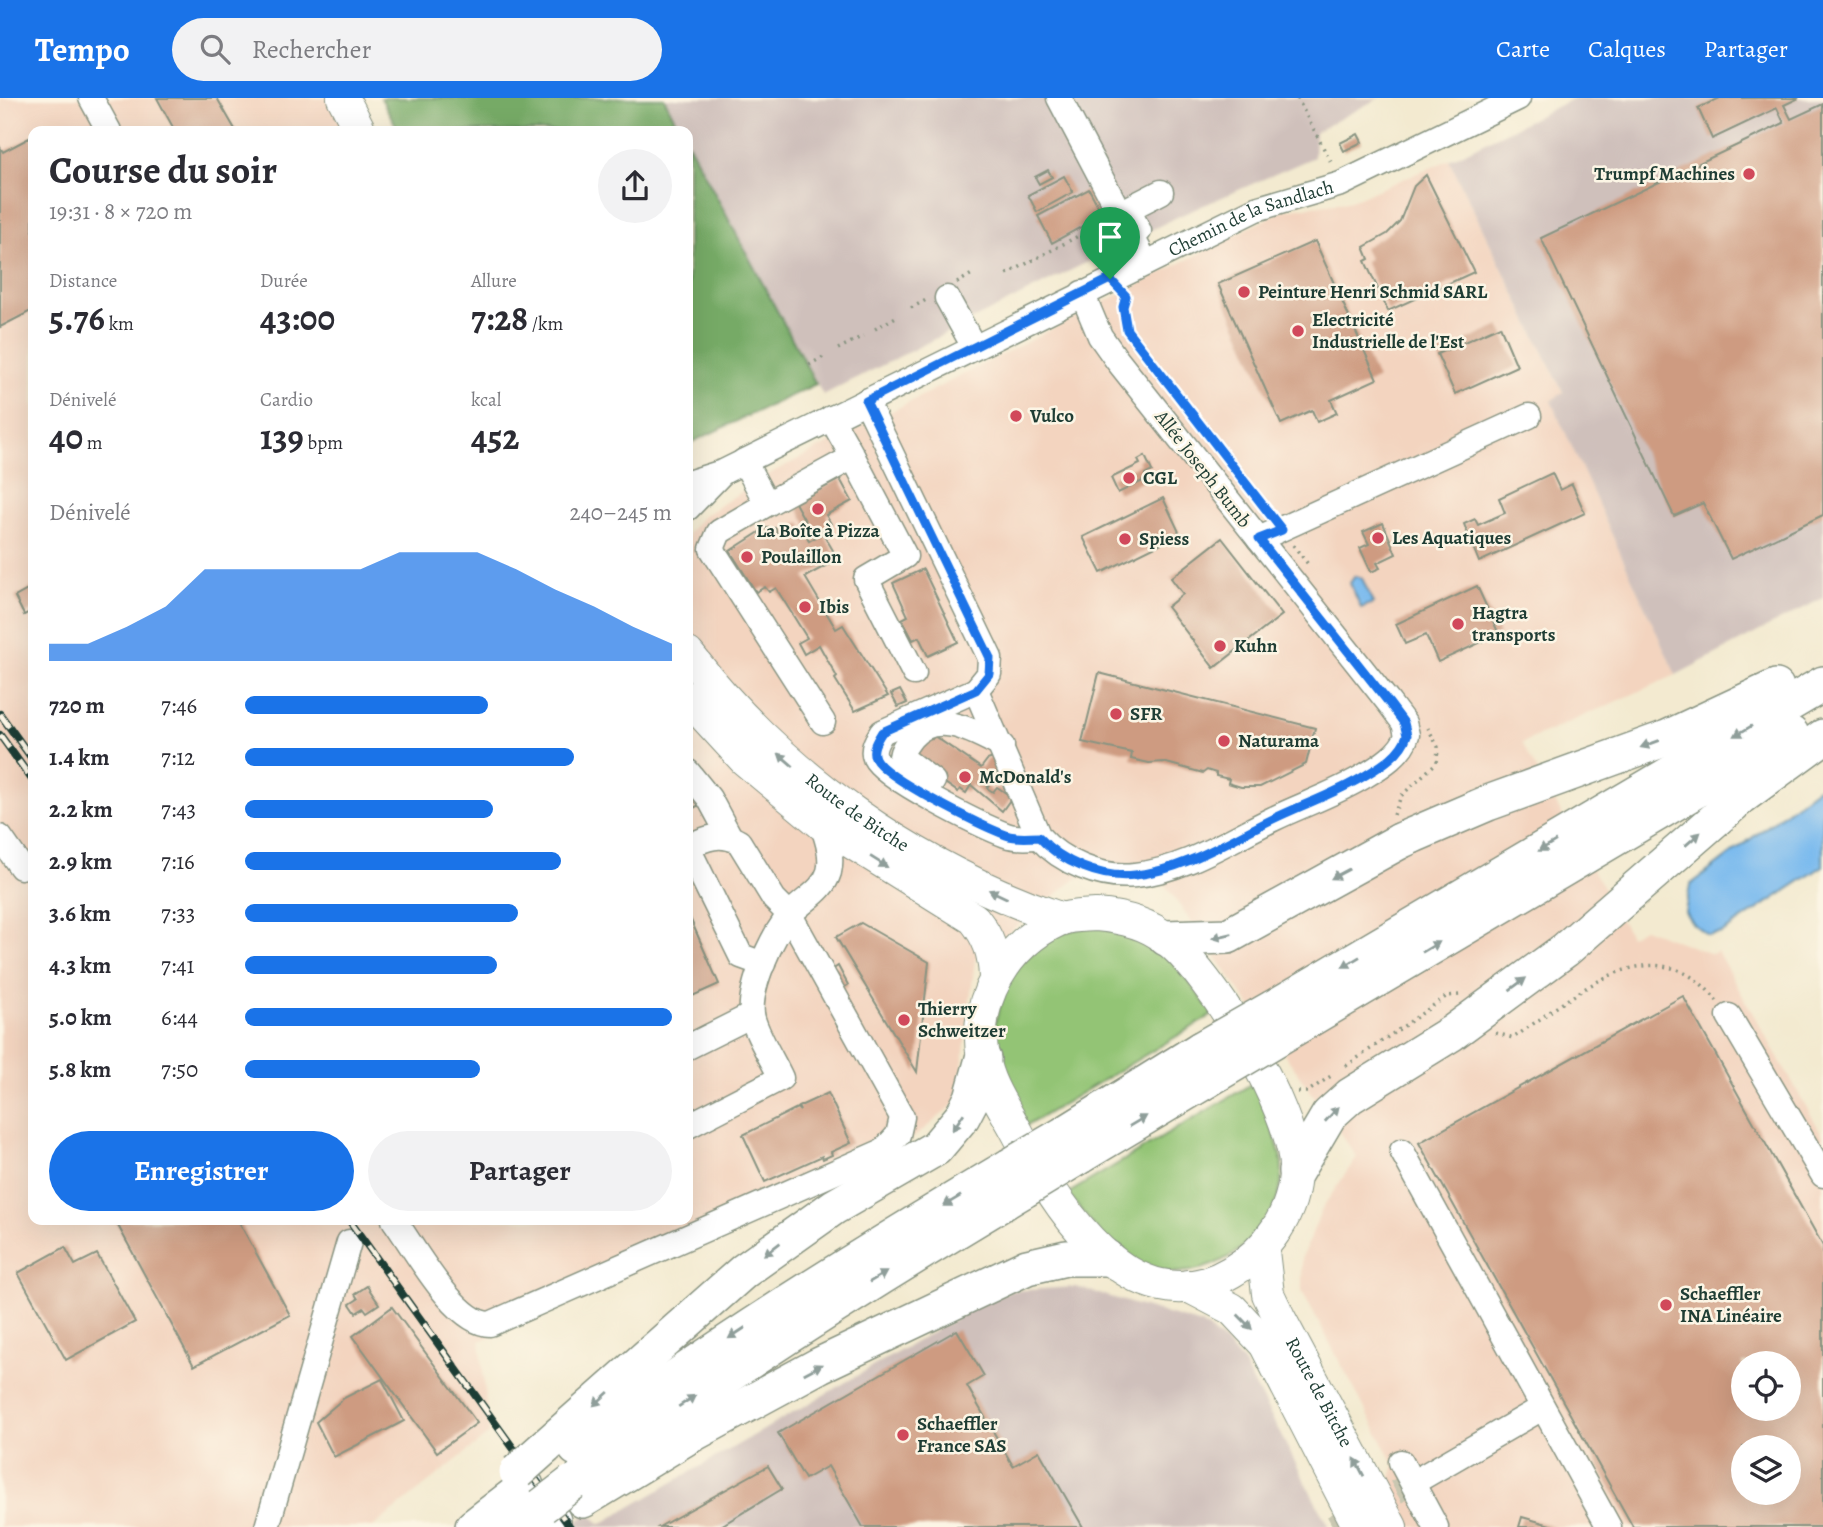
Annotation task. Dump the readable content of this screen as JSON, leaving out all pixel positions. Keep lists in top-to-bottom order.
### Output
{
  "streets": {
    "main road": ["Route de Bitche"],
    "street": ["Chemin de la Sandlach", "Allée Joseph Bumb"]
  },
  "crossings": [
    ["Chemin de la Sandlach", "Allée Joseph Bumb"]
  ],
  "places": [
    "Trumpf Machines",
    "Peinture Henri Schmid SARL",
    "Electricité Industrielle de l'Est",
    "Vulco",
    "CGL",
    "La Boîte à Pizza",
    "Les Aquatiques",
    "Spiess",
    "Poulaillon",
    "Ibis",
    "Hagtra transports",
    "Kuhn",
    "SFR",
    "Naturama",
    "McDonald's",
    "Thierry Schweitzer",
    "Schaeffler INA Linéaire",
    "Schaeffler France SAS"
  ],
  "page": {
    "header": "Tempo",
    "search": "Rechercher",
    "nav": ["Carte", "Calques", "Partager"],
    "heading": ["Course du soir", "19:31 · 8 × 720 m"],
    "stats": [
      ["Distance", "5.76 km"],
      ["Durée", "43:00"],
      ["Allure", "7:28 /km"],
      ["Dénivelé", "40 m"],
      ["Cardio", "139 bpm"],
      ["kcal", "452"]
    ],
    "chart": ["Dénivelé", "240–245 m"],
    "list": [
      {
        "name": "720 m",
        "note": "7:46"
      },
      {
        "name": "1.4 km",
        "note": "7:12"
      },
      {
        "name": "2.2 km",
        "note": "7:43"
      },
      {
        "name": "2.9 km",
        "note": "7:16"
      },
      {
        "name": "3.6 km",
        "note": "7:33"
      },
      {
        "name": "4.3 km",
        "note": "7:41"
      },
      {
        "name": "5.0 km",
        "note": "6:44"
      },
      {
        "name": "5.8 km",
        "note": "7:50"
      }
    ],
    "buttons": ["Enregistrer", "Partager"]
  }
}
